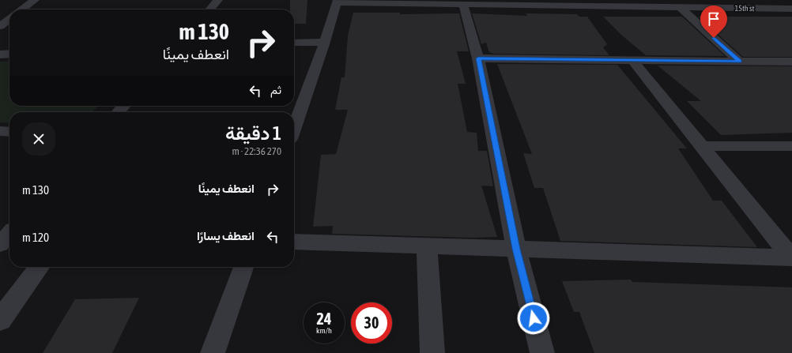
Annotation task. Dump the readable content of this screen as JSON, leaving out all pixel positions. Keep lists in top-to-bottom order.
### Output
{
  "streets": {
    "street": ["15th st"]
  },
  "page": {
    "turn": ["130 m", "انعطف يمينًا"],
    "then": "ثم",
    "heading": ["1 دقيقة", "270 m · 22:36"],
    "list": [
      {
        "name": "انعطف يمينًا",
        "value": "130 m"
      },
      {
        "name": "انعطف يسارًا",
        "value": "120 m"
      }
    ],
    "speed": "24 km/h",
    "limit": "30"
  }
}
